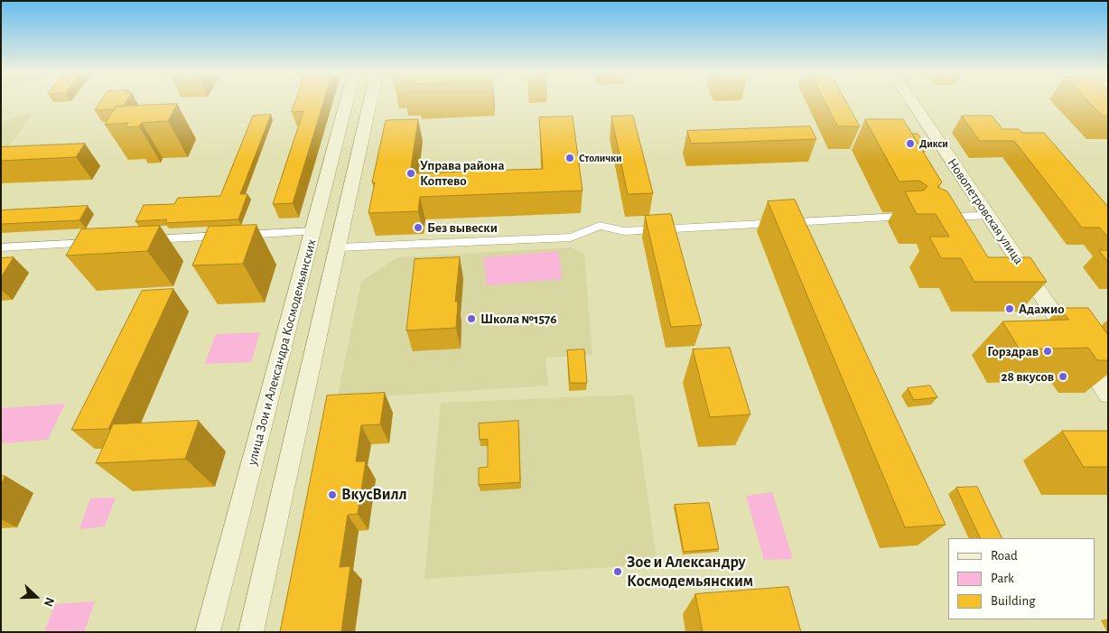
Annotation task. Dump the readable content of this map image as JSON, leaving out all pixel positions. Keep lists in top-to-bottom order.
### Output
{
  "streets": {
    "main road": ["Новопетровская улица", "улица Зои и Александра Космодемьянских"]
  },
  "places": [
    "Дикси",
    "Столички",
    "Управа района Коптево",
    "Без вывески",
    "Адажио",
    "Школа №1576",
    "Горздрав",
    "28 вкусов",
    "ВкусВилл",
    "Зое и Александру Космодемьянским"
  ],
  "legend": ["Road", "Park", "Building"],
  "north": "right"
}
